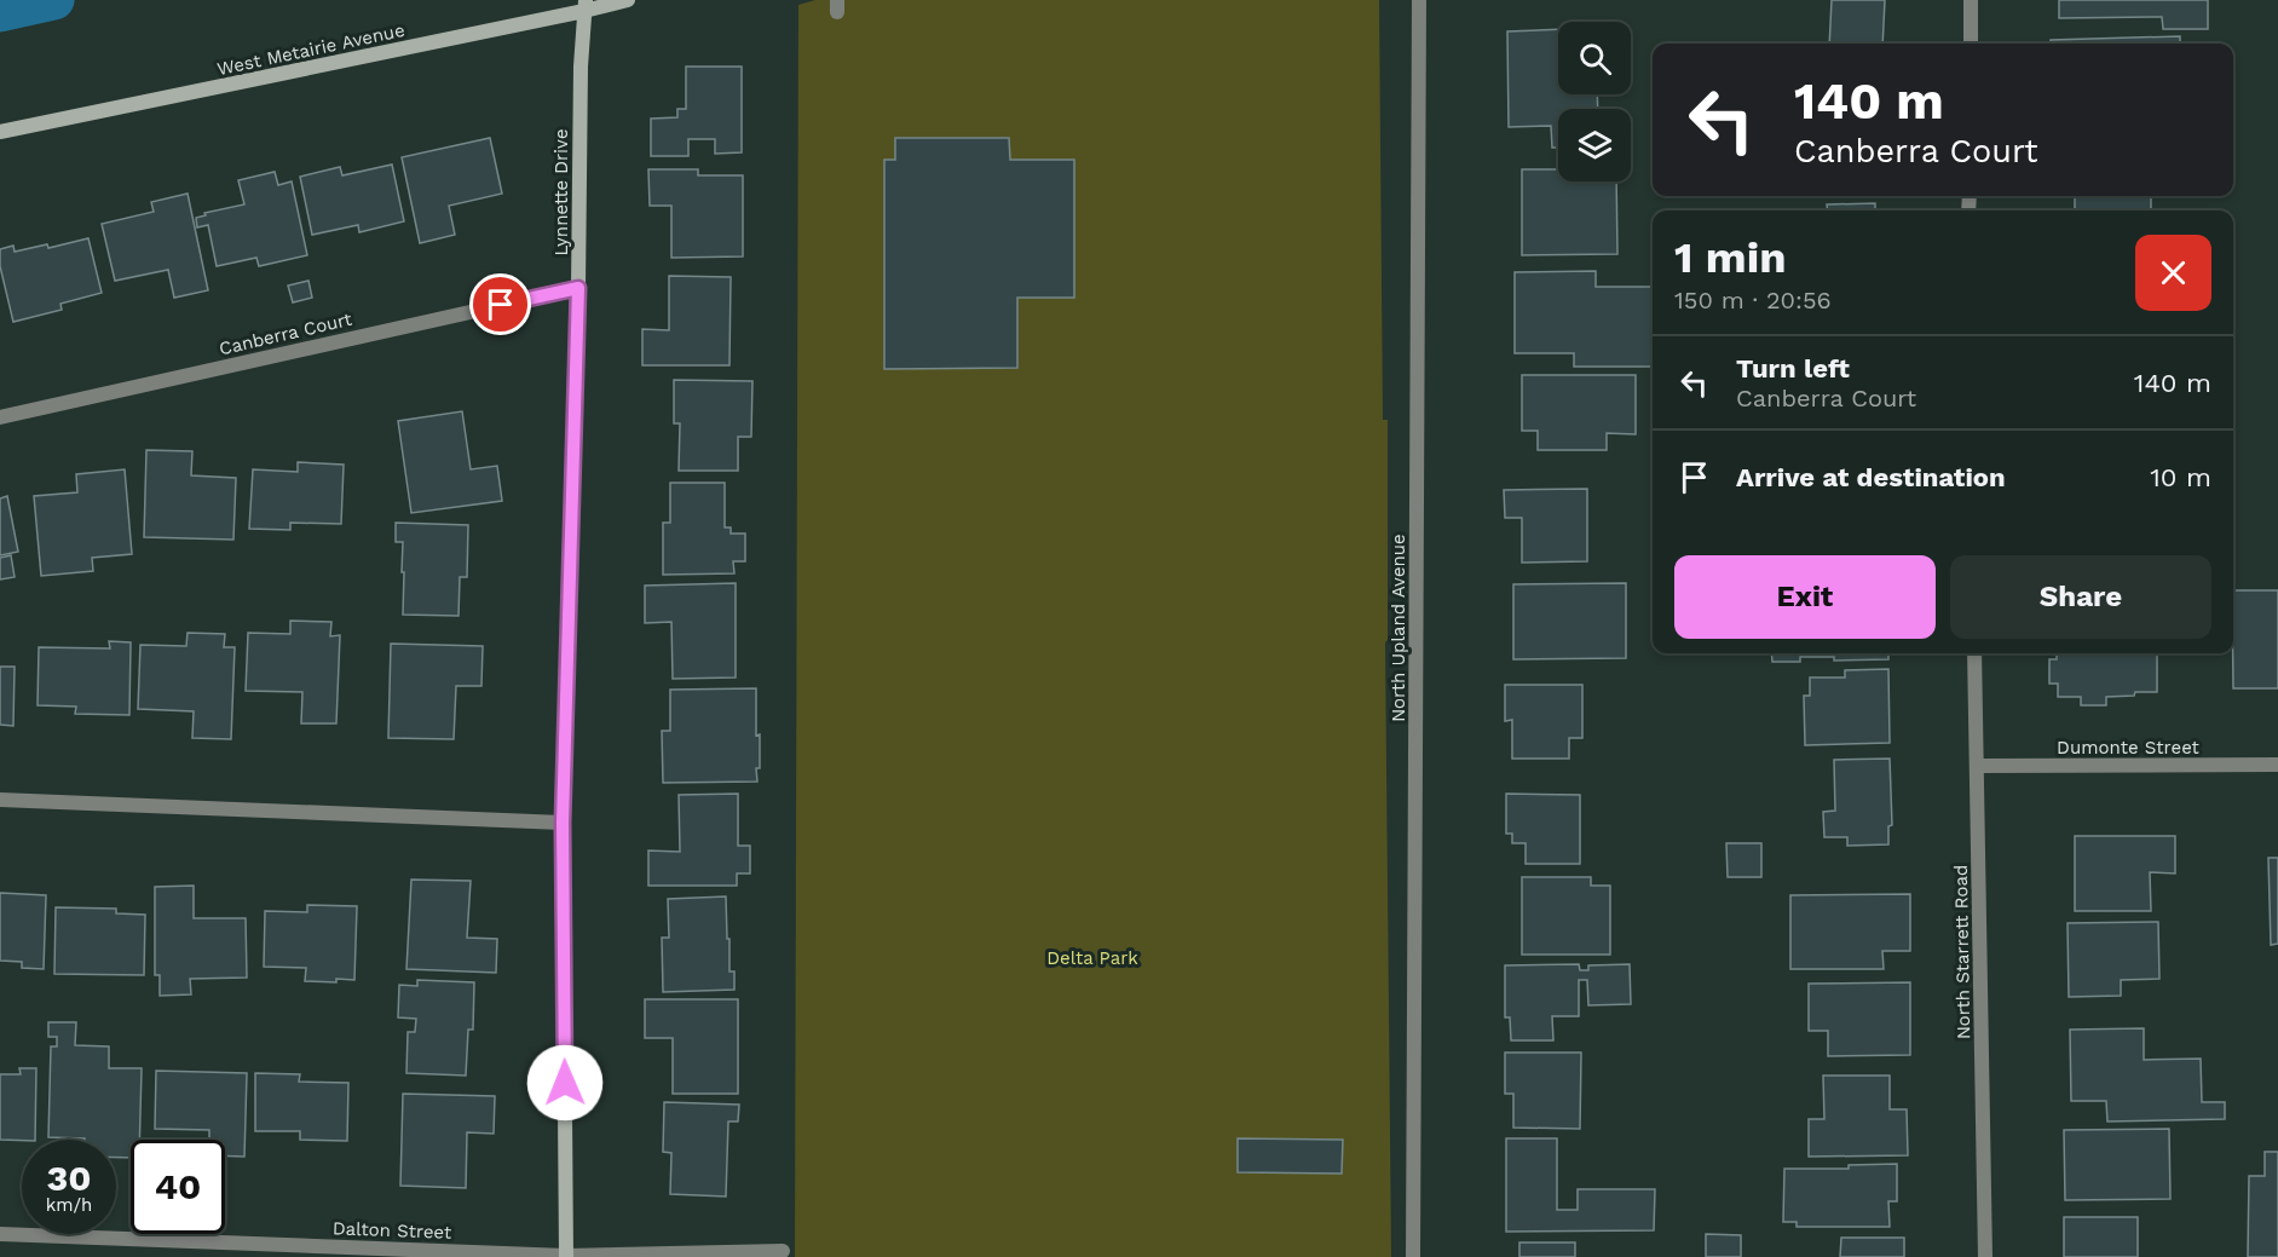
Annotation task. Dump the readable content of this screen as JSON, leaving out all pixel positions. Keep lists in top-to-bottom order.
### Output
{
  "streets": {
    "street": [
      "West Metairie Avenue",
      "Lynnette Drive",
      "Canberra Court",
      "North Upland Avenue",
      "Dumonte Street",
      "North Starrett Road",
      "Dalton Street"
    ]
  },
  "crossings": [
    ["West Metairie Avenue", "Lynnette Drive"],
    ["Lynnette Drive", "Canberra Court"],
    ["Lynnette Drive", "Dalton Street"],
    ["Dumonte Street", "North Starrett Road"]
  ],
  "parks": ["Delta Park"],
  "page": {
    "turn": ["140 m", "Canberra Court"],
    "heading": ["1 min", "150 m · 20:56"],
    "list": [
      {
        "name": "Turn left",
        "note": "Canberra Court",
        "value": "140 m"
      },
      {
        "name": "Arrive at destination",
        "value": "10 m"
      }
    ],
    "buttons": ["Exit", "Share"],
    "speed": "30 km/h",
    "limit": "40"
  }
}
